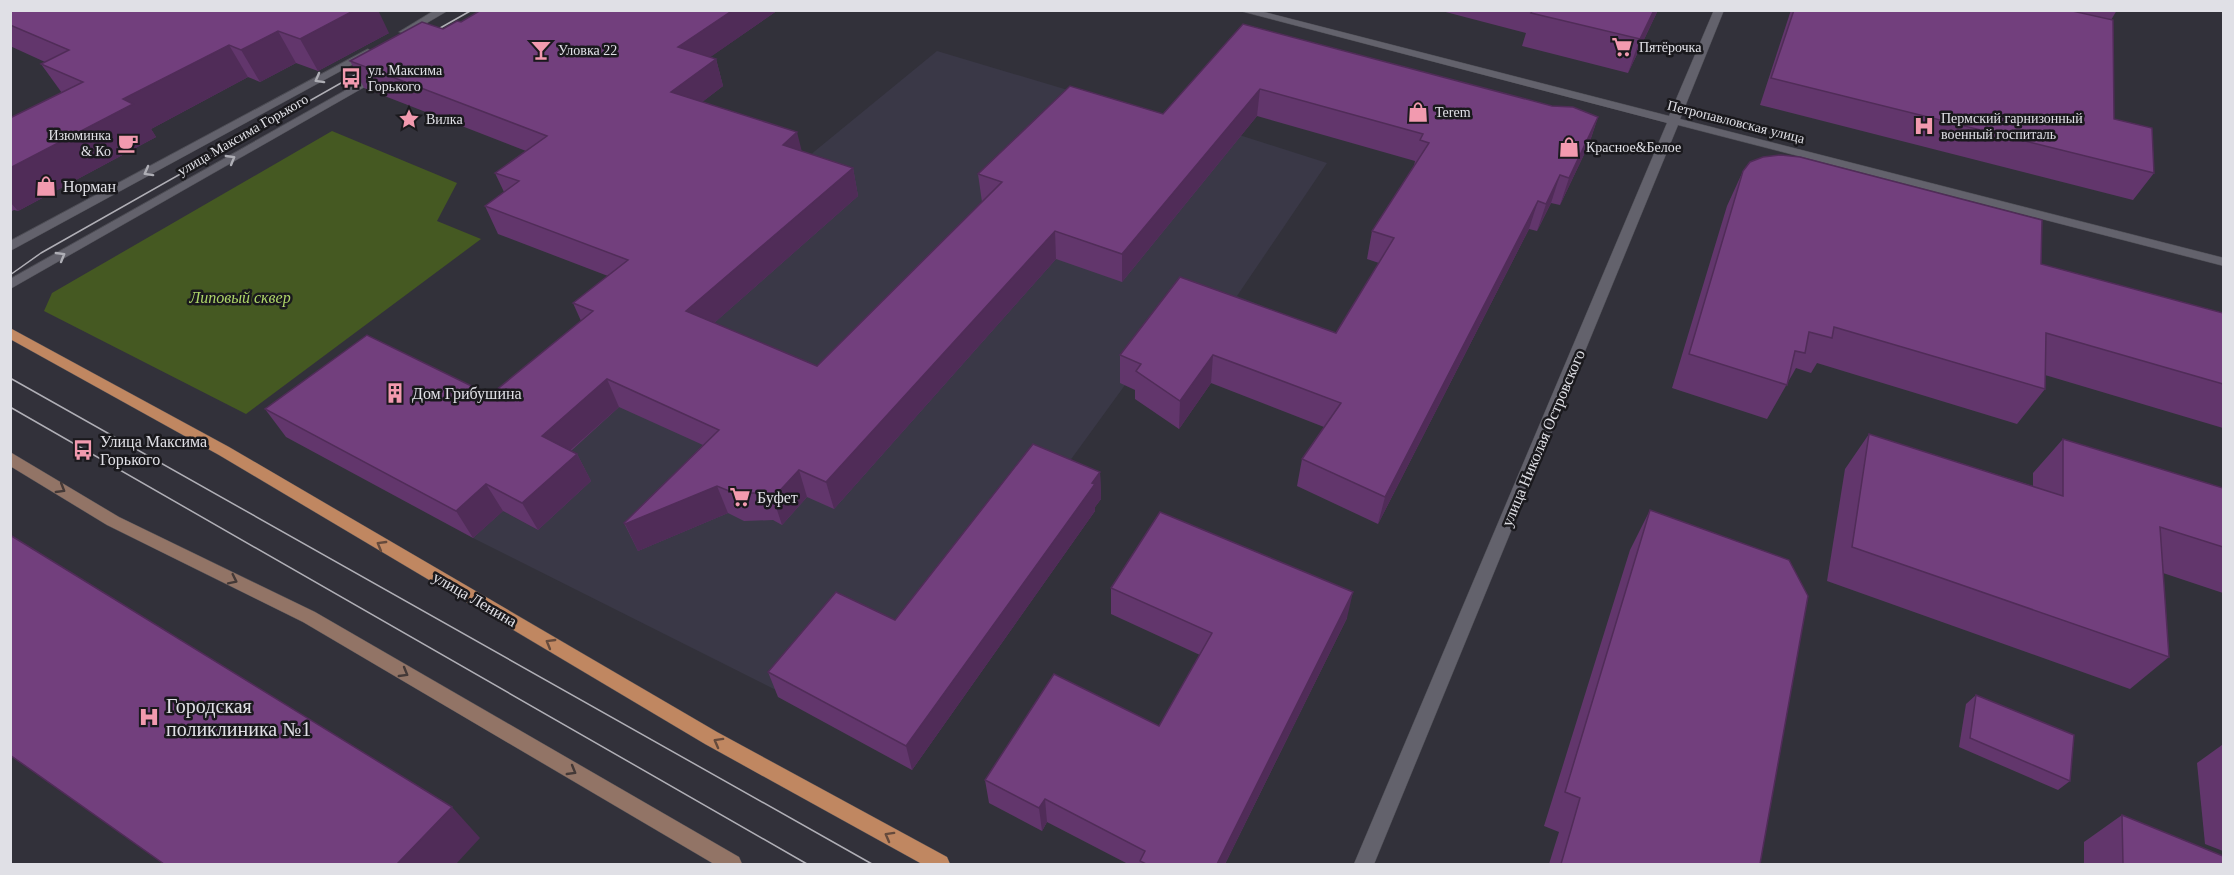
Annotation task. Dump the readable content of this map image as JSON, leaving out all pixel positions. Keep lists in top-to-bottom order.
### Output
{
  "streets": {
    "main road": ["улица Ленина"],
    "street": ["Петропавловская улица", "улица Максима Горького", "улица Николая Островского"]
  },
  "crossings": [
    ["Петропавловская улица", "улица Николая Островского"]
  ],
  "parks": ["Липовый сквер"],
  "places": {
    "supermarket": ["Пятёрочка", "Буфет"],
    "bar": ["Уловка 22"],
    "bus stop": ["ул. Максима Горького", "Улица Максима Горького"],
    "shop": ["Terem", "Красное&Белое", "Норман"],
    "place": ["Вилка"],
    "hospital": ["Пермский гарнизонный военный госпиталь", "Городская поликлиника №1"],
    "cafe": ["Изюминка & Ко"],
    "building": ["Дом Грибушина"]
  }
}
